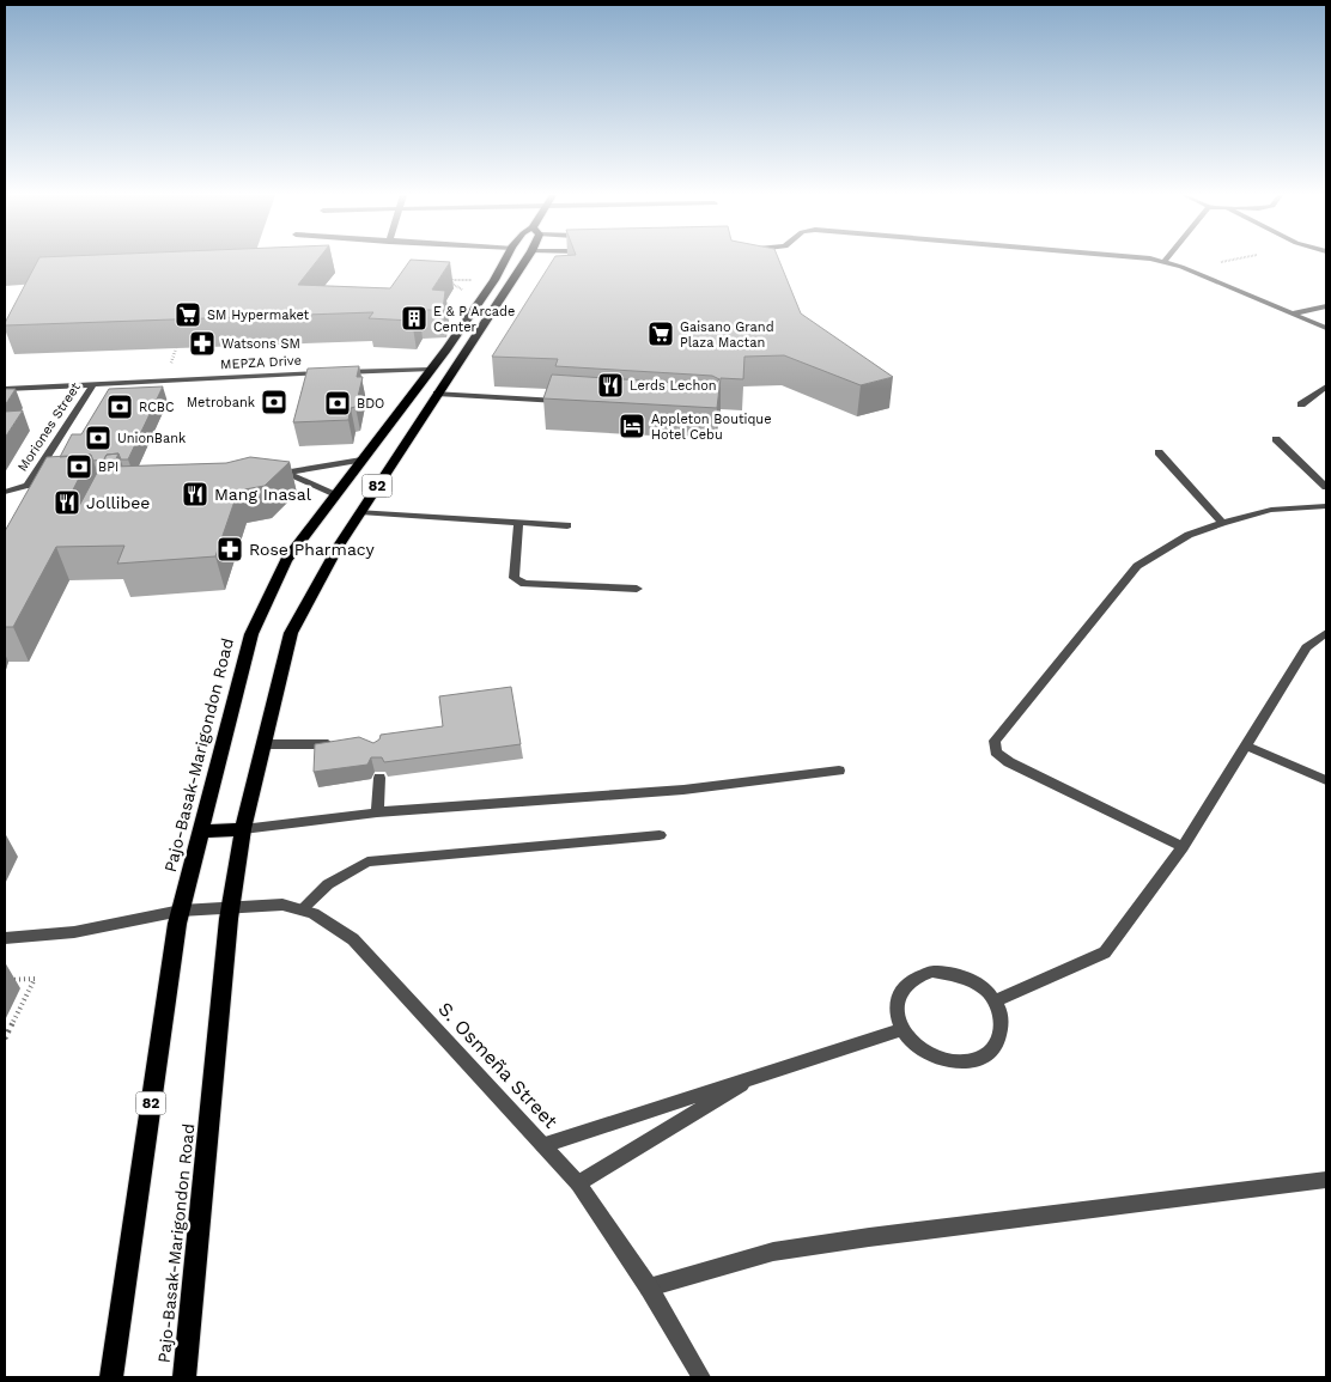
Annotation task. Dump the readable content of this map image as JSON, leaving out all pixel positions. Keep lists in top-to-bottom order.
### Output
{
  "streets": {
    "main road": ["82", "Pajo-Basak-Marigondon Road"],
    "street": ["MEPZA Drive", "Moriones Street", "S. Osmeña Street"]
  },
  "crossings": [
    ["MEPZA Drive", "Moriones Street"],
    ["Pajo-Basak-Marigondon Road", "S. Osmeña Street"]
  ],
  "places": {
    "supermarket": ["SM Hypermaket", "Gaisano Grand Plaza Mactan"],
    "building": ["E & P Arcade Center"],
    "pharmacy": ["Watsons SM", "Rose Pharmacy"],
    "restaurant": ["Lerds Lechon", "Mang Inasal", "Jollibee"],
    "bank": [
      "Metrobank",
      "BDO",
      "RCBC",
      "UnionBank",
      "BPI"
    ],
    "hotel": ["Appleton Boutique Hotel Cebu"]
  }
}
